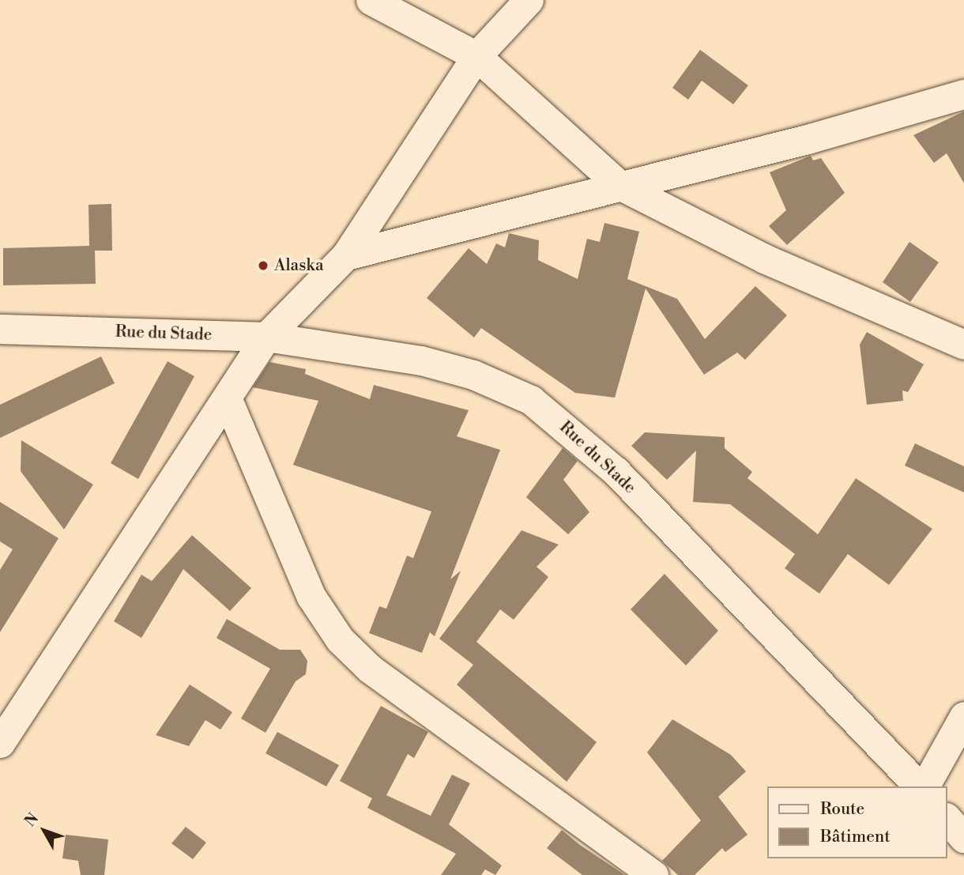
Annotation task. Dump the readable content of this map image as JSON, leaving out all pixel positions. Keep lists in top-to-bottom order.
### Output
{
  "streets": {
    "street": ["Rue du Stade"]
  },
  "places": ["Alaska"],
  "legend": ["Route", "Bâtiment"],
  "north": "top left"
}
